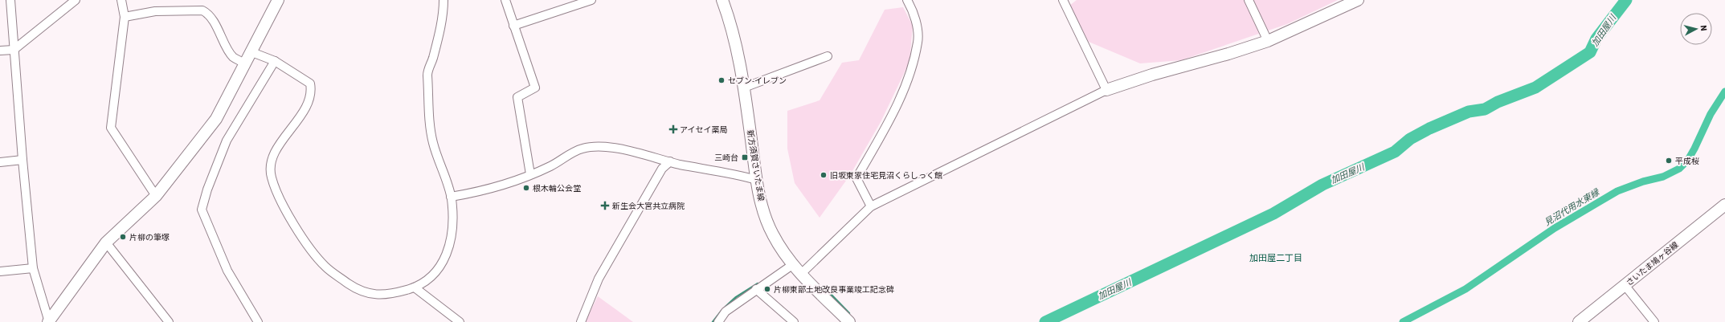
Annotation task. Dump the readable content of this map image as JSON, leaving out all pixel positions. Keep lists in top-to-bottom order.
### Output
{
  "streets": {
    "street": ["新方須賀さいたま線", "さいたま鳩ヶ谷線"]
  },
  "districts": ["加田屋二丁目"],
  "water": ["加田屋川", "見沼代用水東縁"],
  "places": {
    "other": [
      "セブン-イレブン",
      "平成桜",
      "旧坂東家住宅見沼くらしっく館",
      "根木輪公会堂",
      "片柳の筆塚",
      "片柳東部土地改良事業竣工記念碑"
    ],
    "health": ["アイセイ薬局", "新生会大宮共立病院"],
    "transit": ["三崎台"]
  },
  "north": "right"
}
